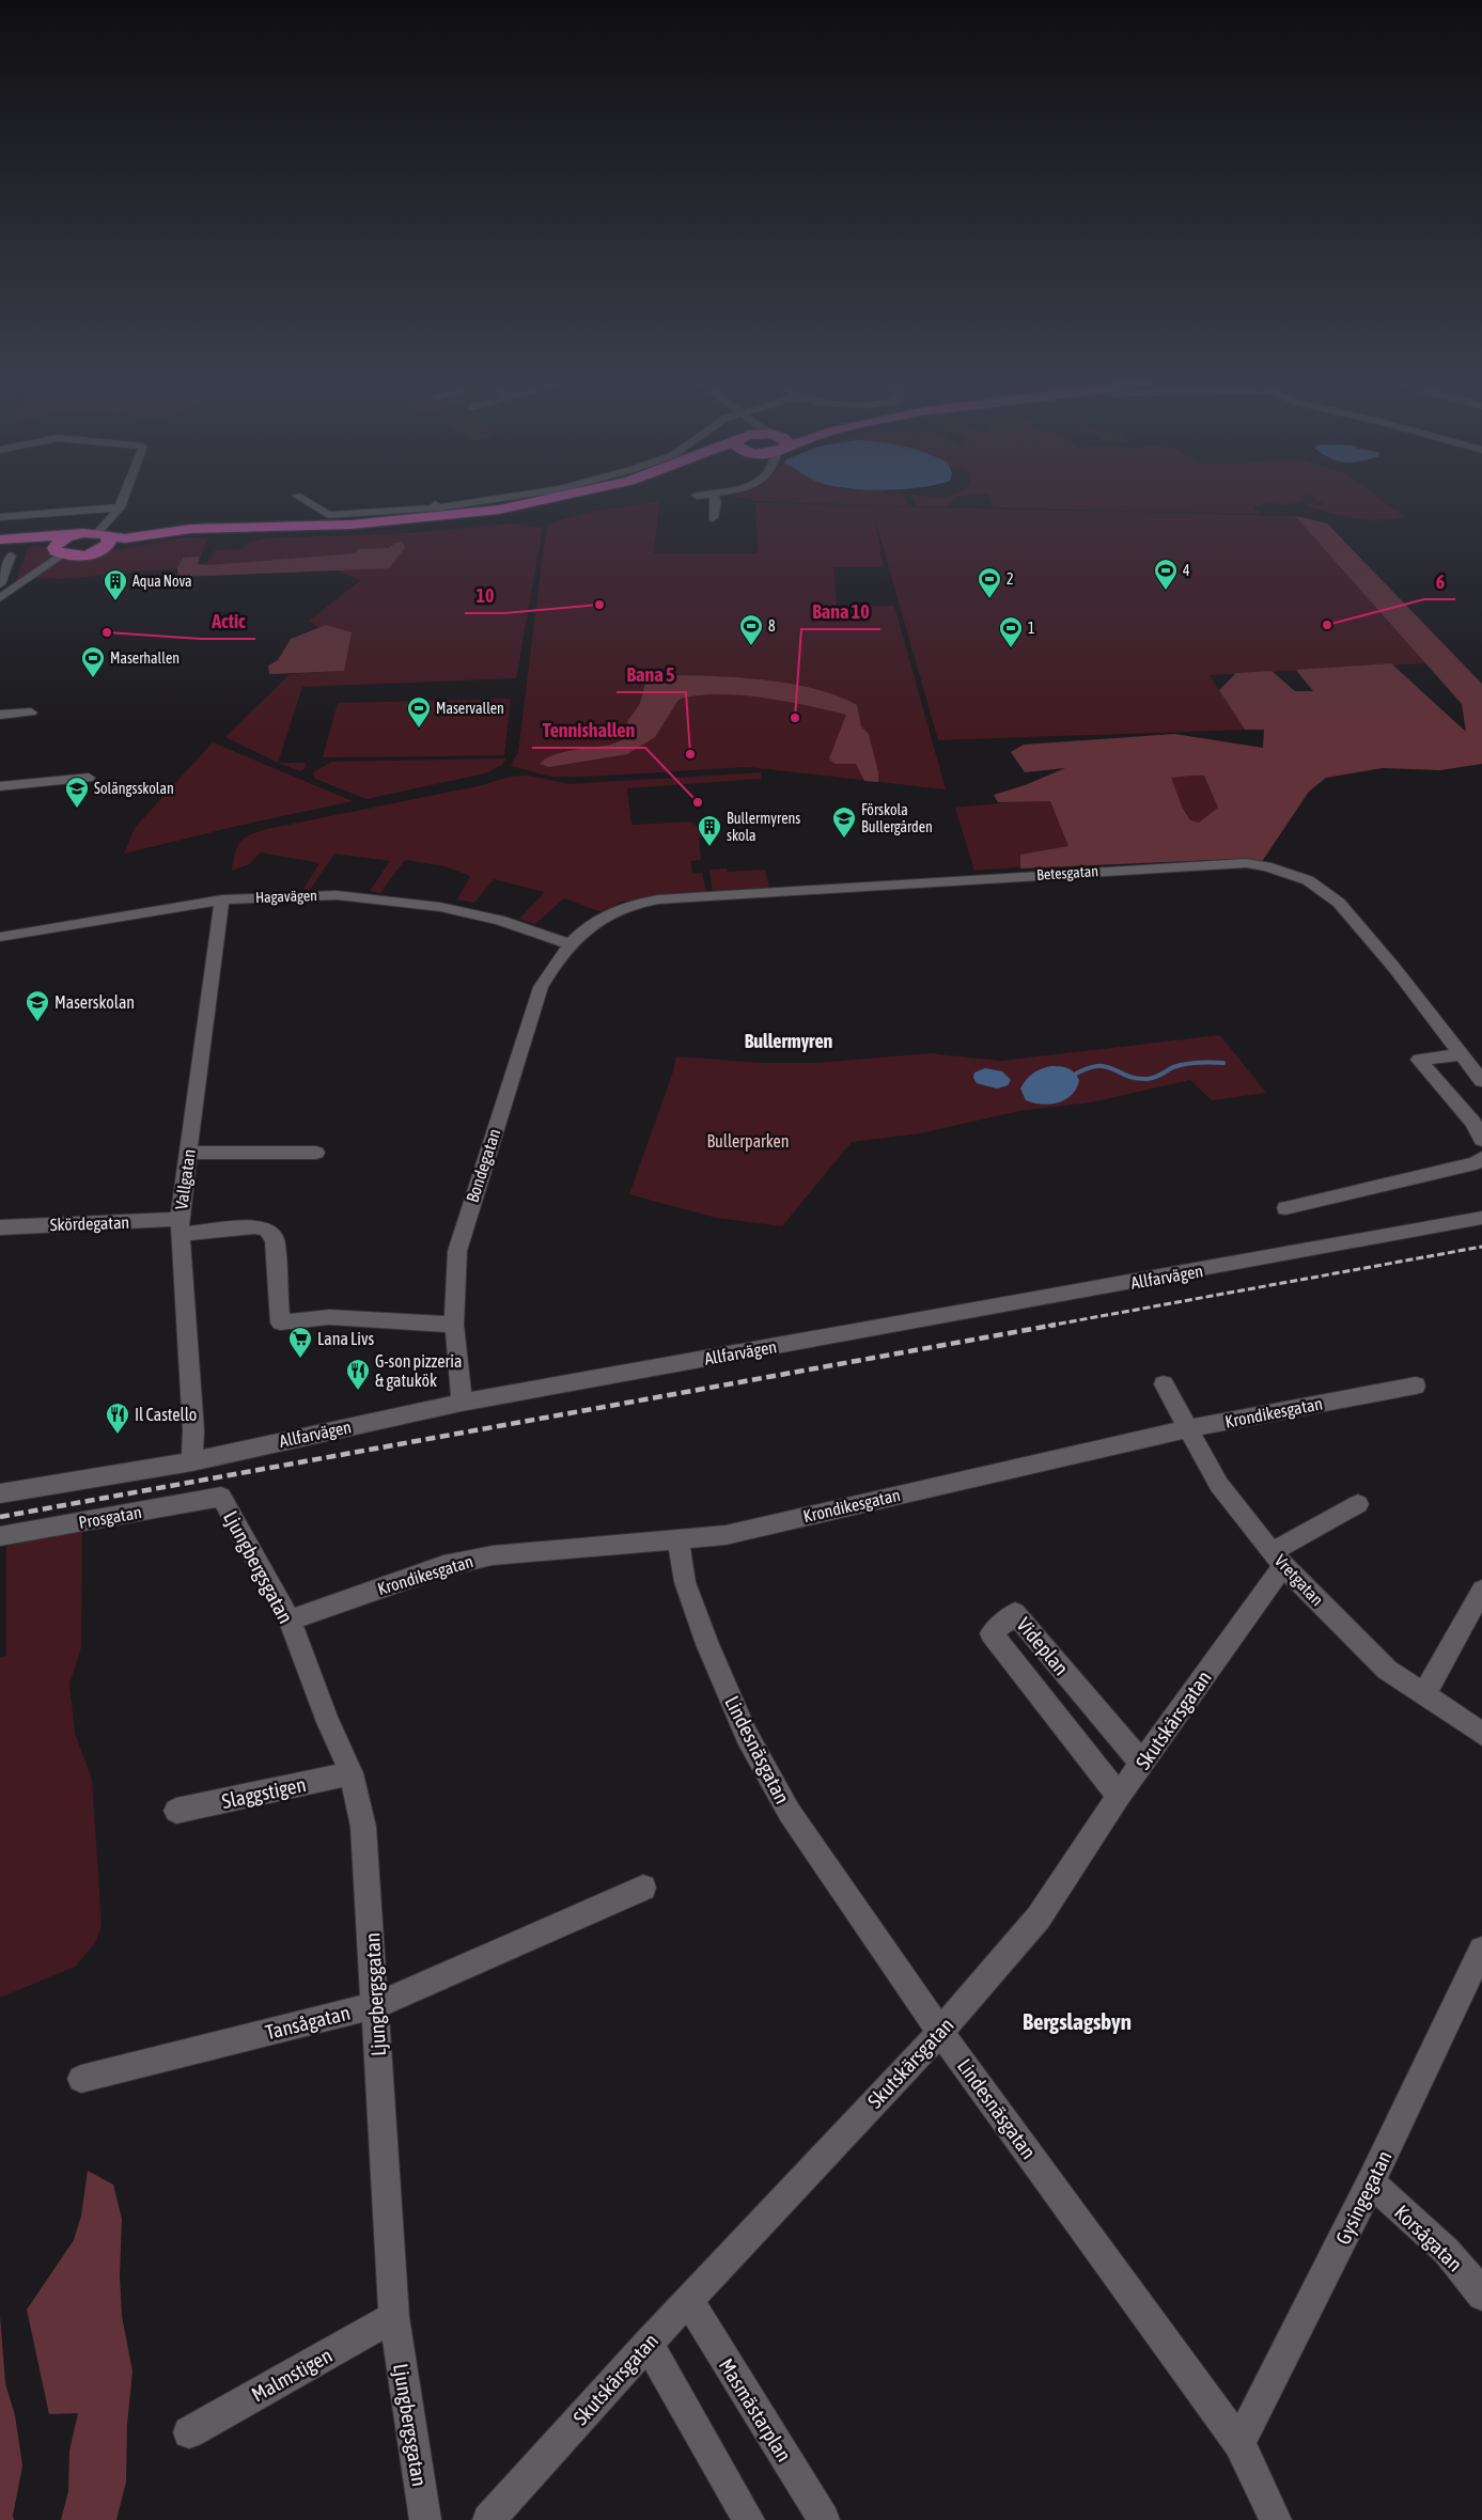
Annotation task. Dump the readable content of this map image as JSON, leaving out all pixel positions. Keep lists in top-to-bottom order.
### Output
{
  "streets": {
    "street": [
      "Betesgatan",
      "Hagavägen",
      "Bondegatan",
      "Vallgatan",
      "Skördegatan",
      "Allfarvägen",
      "Krondikesgatan",
      "Prosgatan",
      "Ljungbergsgatan",
      "Vretgatan",
      "Videplan",
      "Skutskärsgatan",
      "Lindesnäsgatan",
      "Slaggstigen",
      "Tansågatan",
      "Gysingegatan",
      "Korsågatan",
      "Malmstigen",
      "Masmästarplan"
    ]
  },
  "crossings": [
    ["Betesgatan", "Hagavägen"],
    ["Betesgatan", "Bondegatan"],
    ["Hagavägen", "Bondegatan"],
    ["Hagavägen", "Vallgatan"],
    ["Bondegatan", "Skördegatan"],
    ["Bondegatan", "Allfarvägen"],
    ["Vallgatan", "Skördegatan"],
    ["Vallgatan", "Allfarvägen"],
    ["Krondikesgatan", "Ljungbergsgatan"],
    ["Krondikesgatan", "Vretgatan"],
    ["Krondikesgatan", "Lindesnäsgatan"],
    ["Prosgatan", "Ljungbergsgatan"],
    ["Ljungbergsgatan", "Slaggstigen"],
    ["Ljungbergsgatan", "Tansågatan"],
    ["Ljungbergsgatan", "Malmstigen"],
    ["Vretgatan", "Skutskärsgatan"],
    ["Videplan", "Skutskärsgatan"],
    ["Skutskärsgatan", "Lindesnäsgatan"],
    ["Skutskärsgatan", "Masmästarplan"],
    ["Lindesnäsgatan", "Gysingegatan"],
    ["Gysingegatan", "Korsågatan"]
  ],
  "districts": ["Bullermyren", "Bergslagsbyn"],
  "parks": ["Bullerparken"],
  "places": {
    "sports": [
      "4",
      "2",
      "8",
      "1",
      "Maserhallen",
      "Maservallen"
    ],
    "building": ["Aqua Nova", "Bullermyrens skola"],
    "other": [
      "10",
      "6",
      "Actic",
      "Bana 10",
      "Bana 5",
      "Tennishallen"
    ],
    "school or university": ["Solängsskolan", "Förskola Bullergården", "Maserskolan"],
    "supermarket": ["Lana Livs"],
    "restaurant": ["G-son pizzeria & gatukök", "Il Castello"]
  }
}
